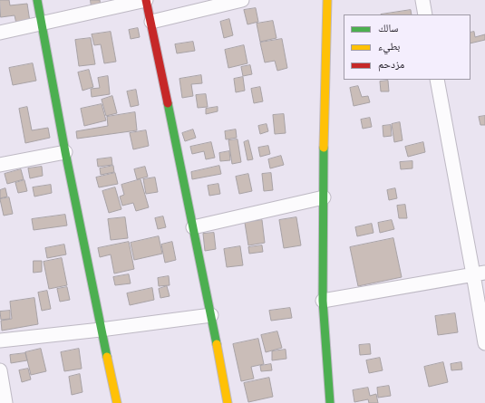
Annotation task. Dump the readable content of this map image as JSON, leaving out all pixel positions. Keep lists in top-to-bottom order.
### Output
{
  "legend": ["سالك", "بطيء", "مزدحم"]
}
